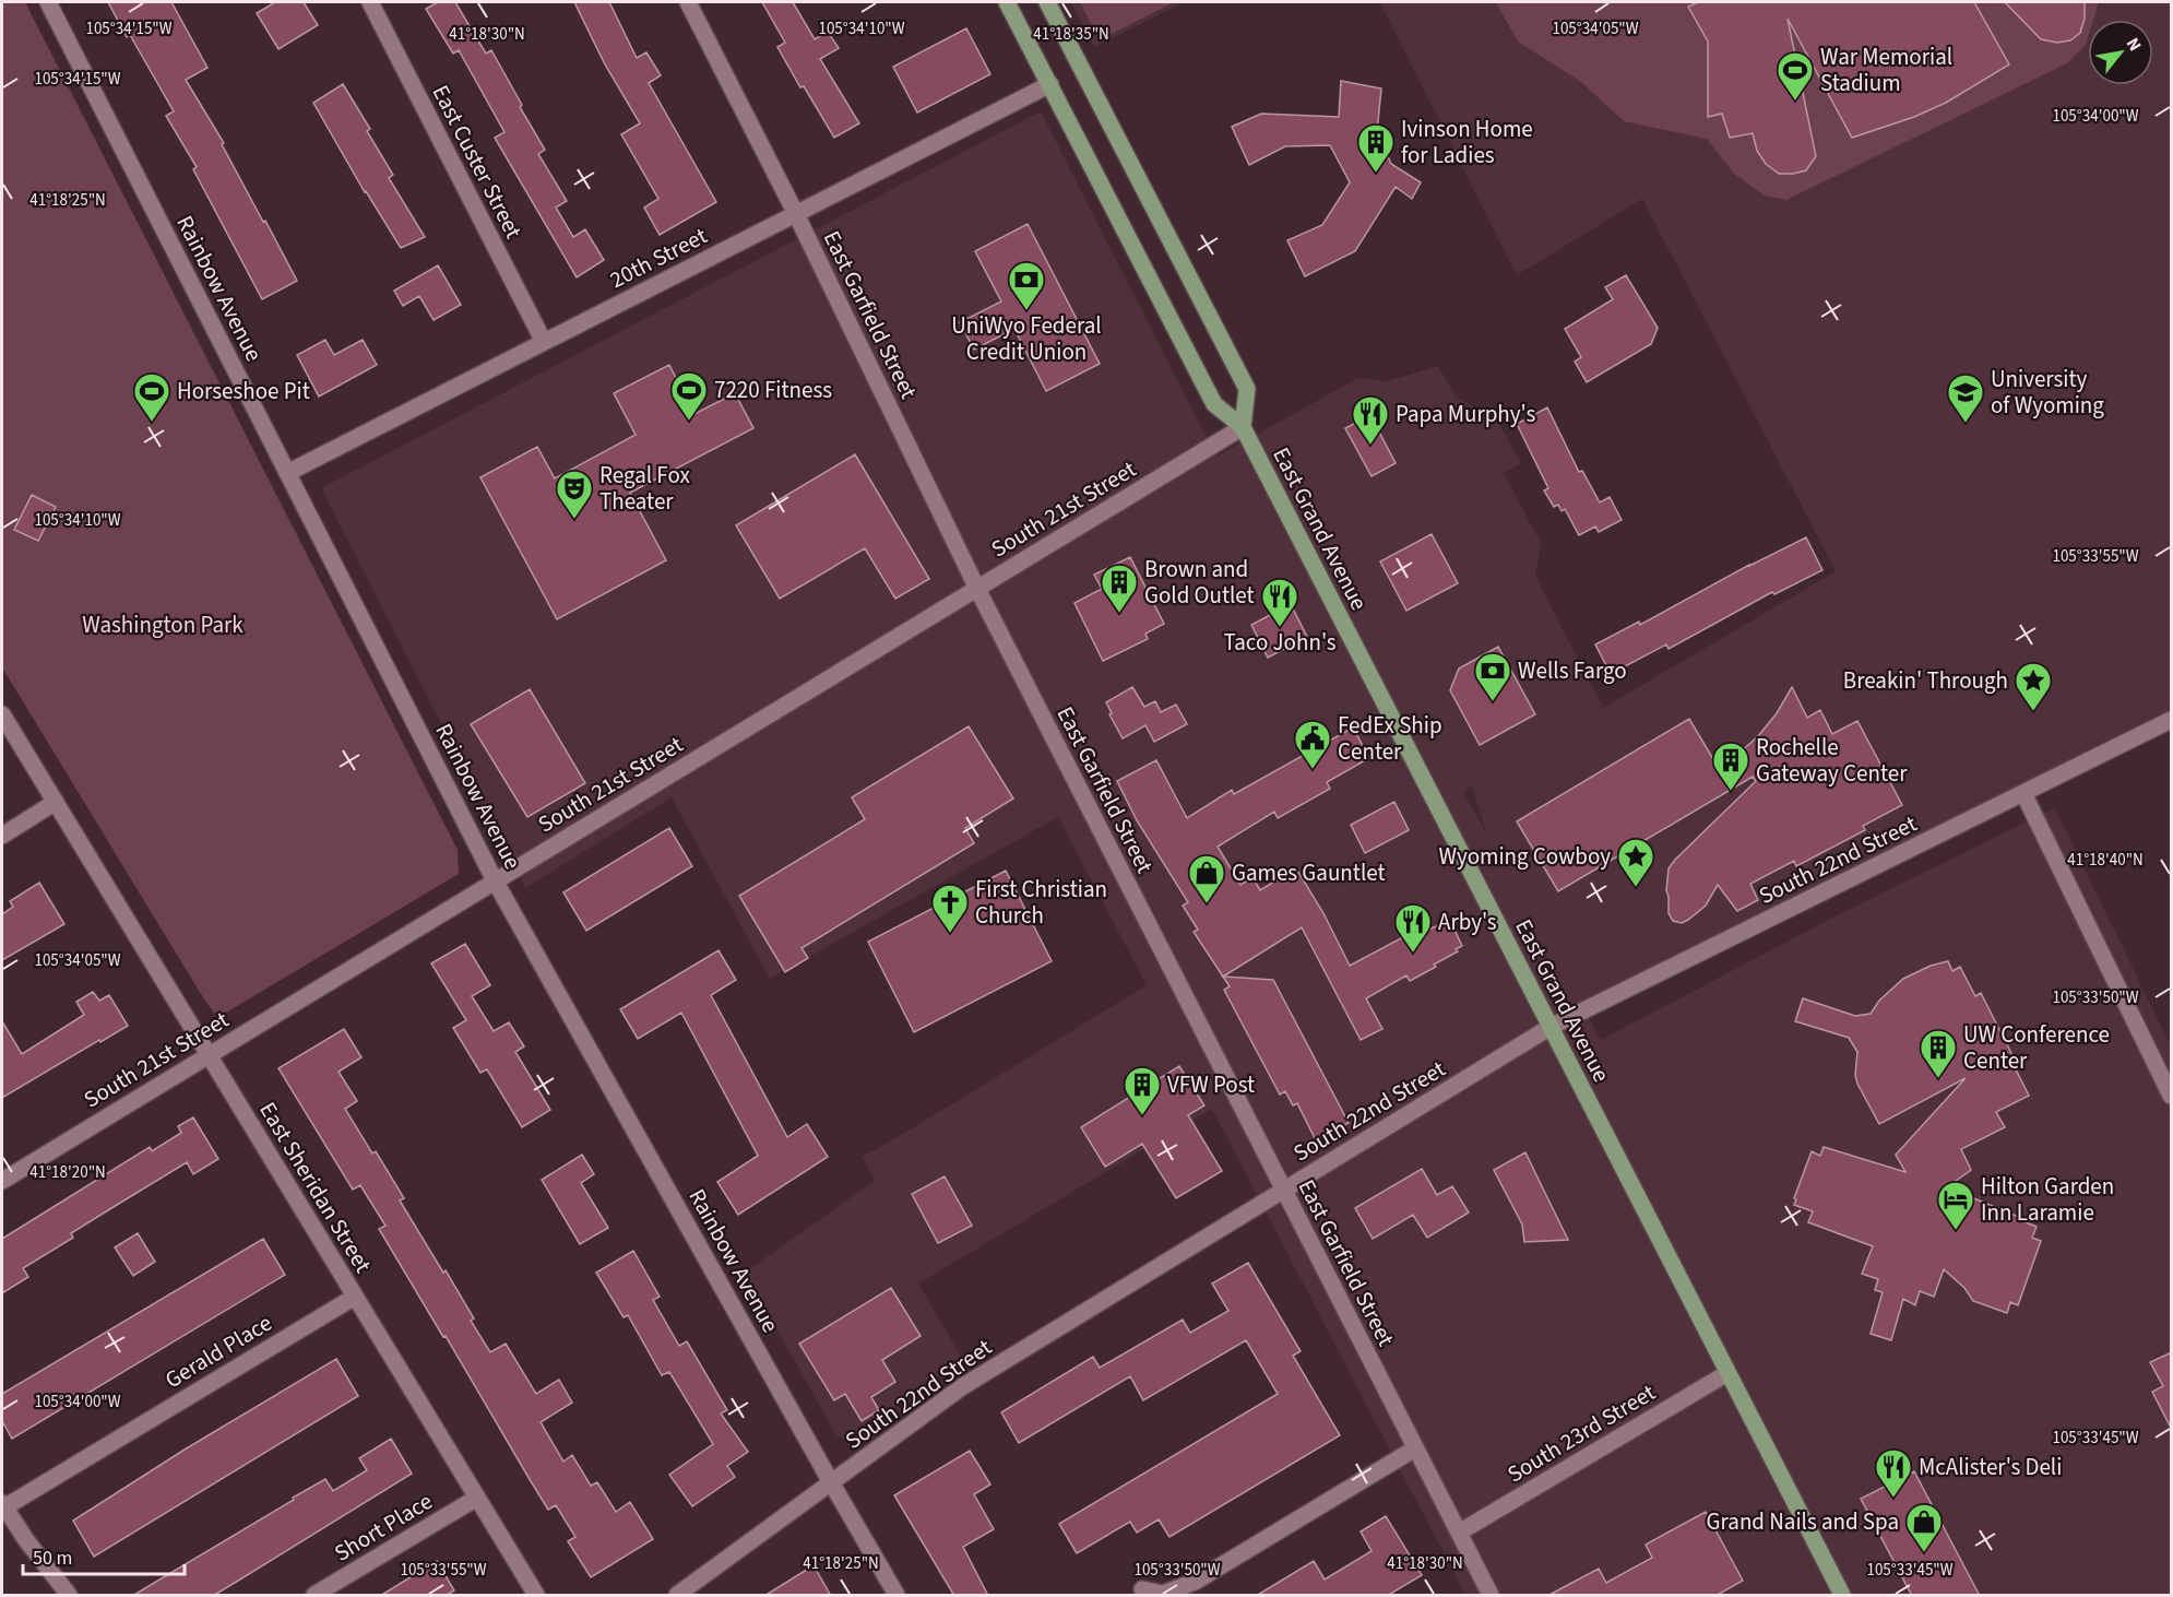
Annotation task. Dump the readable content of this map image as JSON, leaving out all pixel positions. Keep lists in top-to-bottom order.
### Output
{
  "streets": {
    "main road": ["East Grand Avenue"],
    "street": [
      "East Custer Street",
      "20th Street",
      "Rainbow Avenue",
      "East Garfield Street",
      "South 21st Street",
      "South 22nd Street",
      "East Sheridan Street",
      "Gerald Place",
      "South 23rd Street",
      "Short Place"
    ]
  },
  "crossings": [
    ["East Custer Street", "20th Street"],
    ["20th Street", "Rainbow Avenue"],
    ["20th Street", "East Garfield Street"],
    ["20th Street", "East Grand Avenue"],
    ["Rainbow Avenue", "South 21st Street"],
    ["Rainbow Avenue", "South 22nd Street"],
    ["East Garfield Street", "South 21st Street"],
    ["East Garfield Street", "South 22nd Street"],
    ["East Garfield Street", "South 23rd Street"],
    ["South 21st Street", "East Grand Avenue"],
    ["South 21st Street", "East Sheridan Street"],
    ["East Grand Avenue", "South 22nd Street"],
    ["East Grand Avenue", "South 23rd Street"],
    ["East Sheridan Street", "Gerald Place"],
    ["East Sheridan Street", "Short Place"]
  ],
  "parks": ["Washington Park"],
  "places": {
    "sports": ["War Memorial Stadium", "7220 Fitness", "Horseshoe Pit"],
    "building": [
      "Ivinson Home for Ladies",
      "Brown and Gold Outlet",
      "Rochelle Gateway Center",
      "UW Conference Center",
      "VFW Post"
    ],
    "bank": ["UniWyo Federal Credit Union", "Wells Fargo"],
    "school or university": ["University of Wyoming"],
    "restaurant": [
      "Papa Murphy's",
      "Taco John's",
      "Arby's",
      "McAlister's Deli"
    ],
    "theatre": ["Regal Fox Theater"],
    "place": ["Breakin' Through", "Wyoming Cowboy"],
    "public building": ["FedEx Ship Center"],
    "shop": ["Games Gauntlet", "Grand Nails and Spa"],
    "church": ["First Christian Church"],
    "hotel": ["Hilton Garden Inn Laramie"]
  },
  "scale_bar": "50 m",
  "north": "top right",
  "coordinates": [
    "105°34'15\"W",
    "105°34'10\"W",
    "105°34'05\"W",
    "41°18'30\"N",
    "41°18'35\"N",
    "105°34'00\"W",
    "41°18'25\"N",
    "105°33'55\"W",
    "41°18'40\"N",
    "105°33'50\"W",
    "41°18'20\"N",
    "105°33'45\"W"
  ]
}
